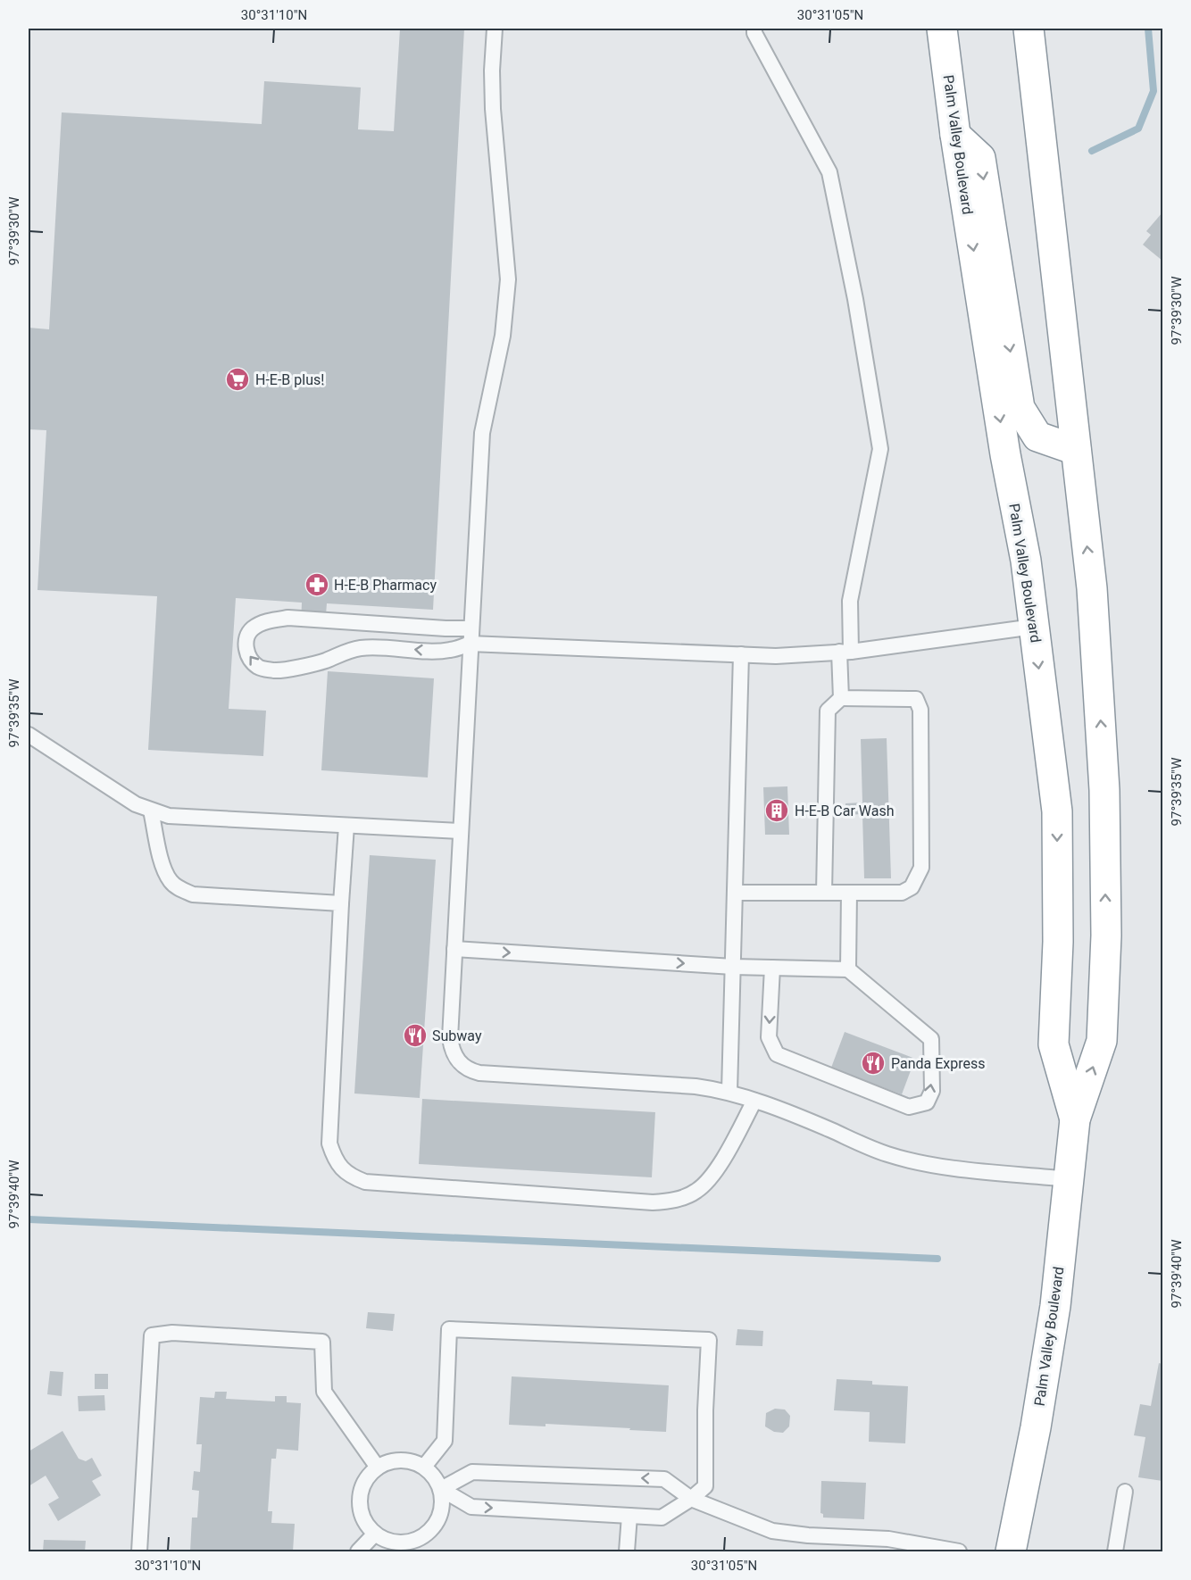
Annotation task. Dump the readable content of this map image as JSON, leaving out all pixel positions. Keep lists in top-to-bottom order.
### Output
{
  "streets": {
    "highway": ["Palm Valley Boulevard"]
  },
  "places": {
    "supermarket": ["H-E-B plus!"],
    "pharmacy": ["H-E-B Pharmacy"],
    "building": ["H-E-B Car Wash"],
    "restaurant": ["Subway", "Panda Express"]
  },
  "coordinates": [
    "30°31'10\"N",
    "30°31'05\"N",
    "97°39'30\"W",
    "97°39'35\"W",
    "97°39'40\"W"
  ]
}
